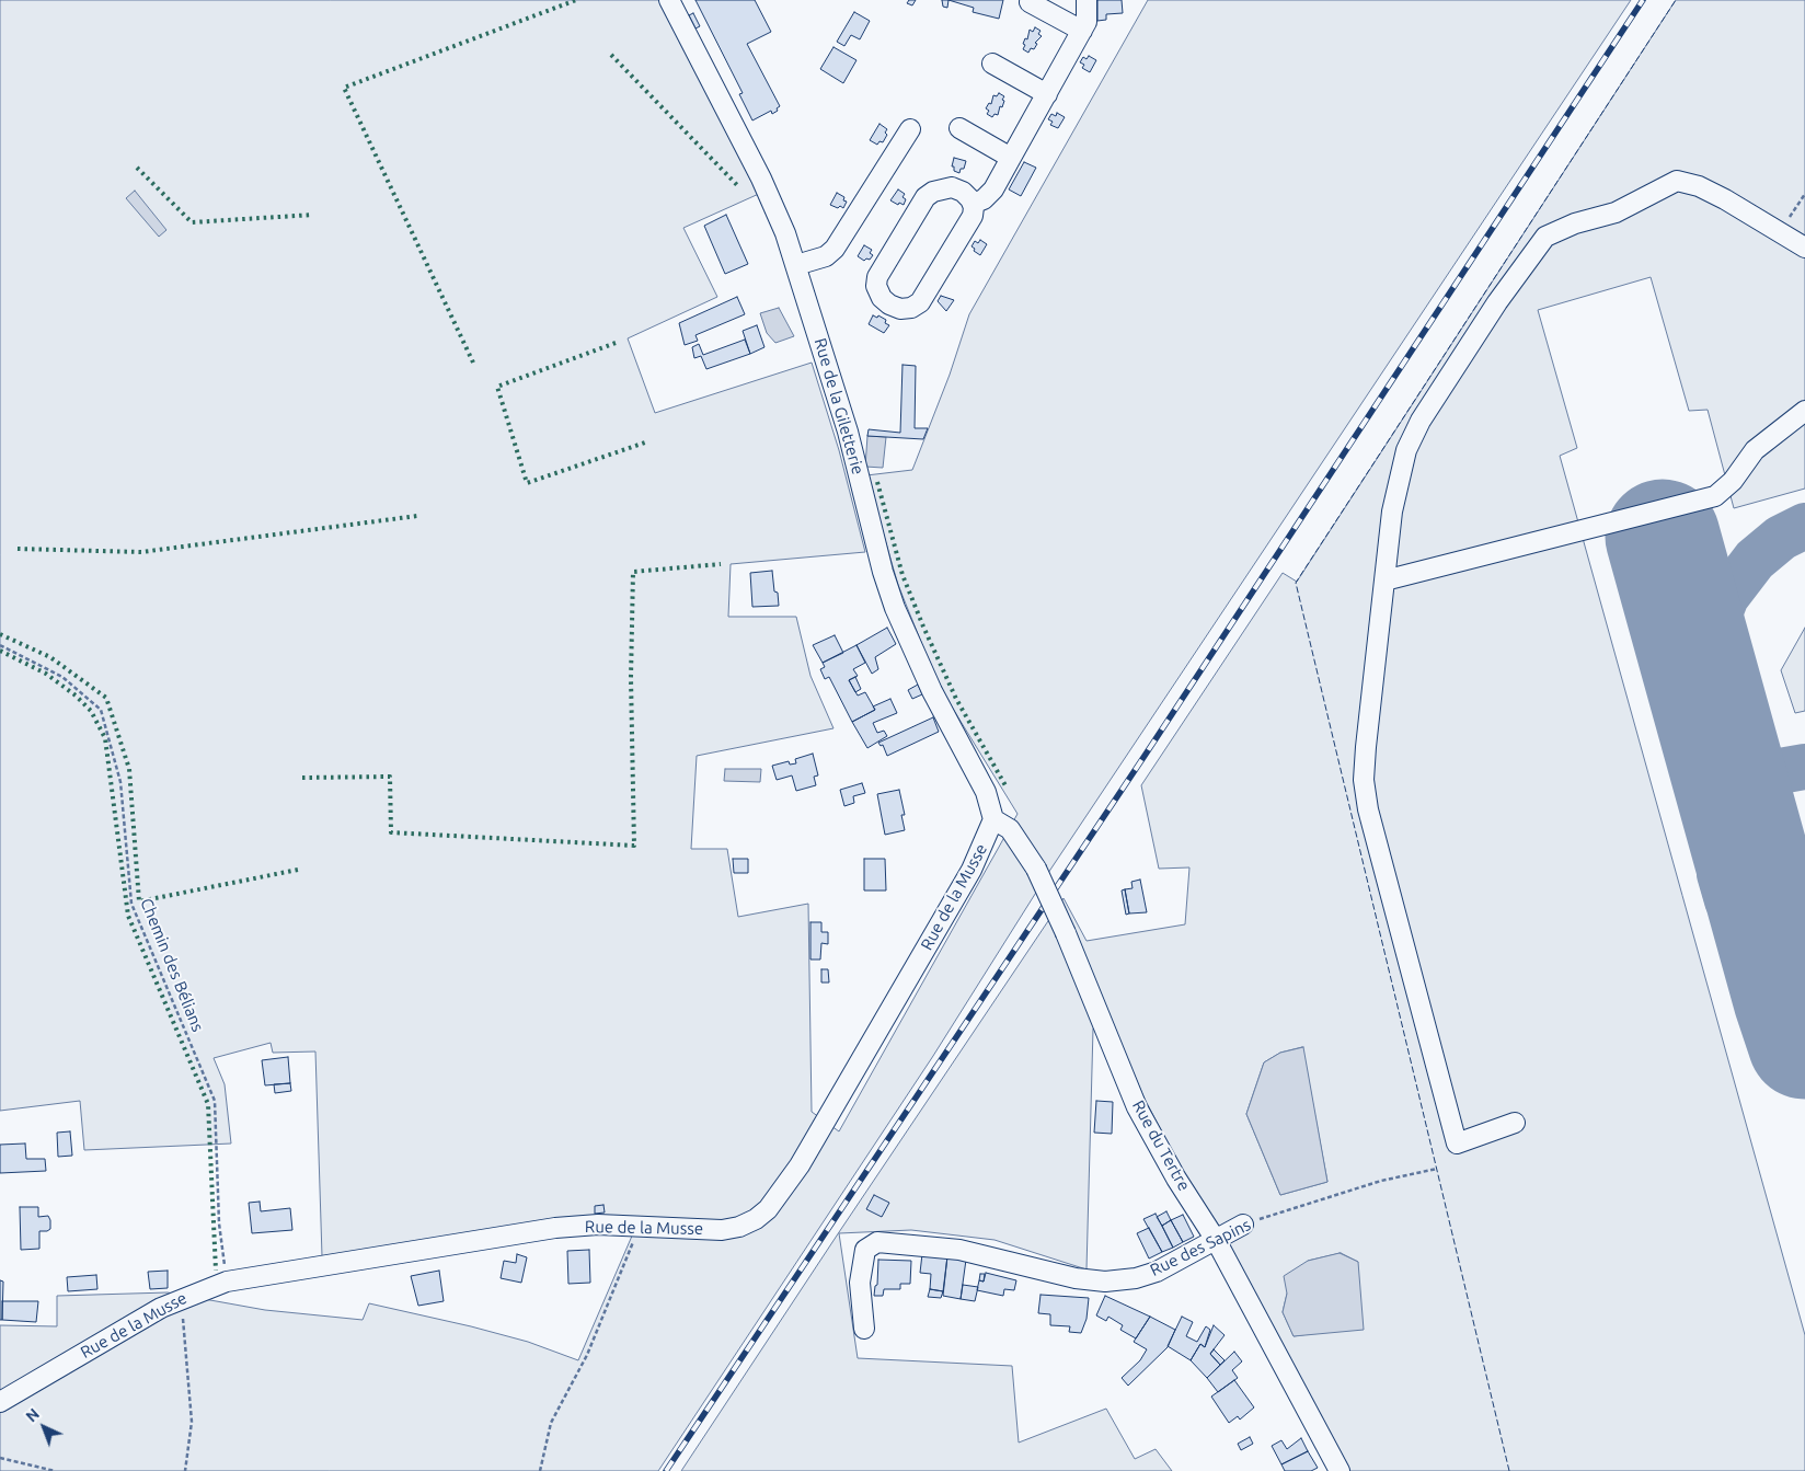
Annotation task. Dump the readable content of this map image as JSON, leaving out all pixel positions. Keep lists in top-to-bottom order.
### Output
{
  "streets": {
    "street": [
      "Rue de la Giletterie",
      "Rue de la Musse",
      "Rue du Tertre",
      "Rue des Sapins"
    ],
    "path": ["Chemin des Bélians"]
  },
  "crossings": [
    ["Rue de la Giletterie", "Rue de la Musse"],
    ["Rue de la Giletterie", "Rue du Tertre"],
    ["Rue de la Musse", "Chemin des Bélians"],
    ["Rue de la Musse", "Rue du Tertre"],
    ["Rue du Tertre", "Rue des Sapins"]
  ],
  "north": "top left"
}
